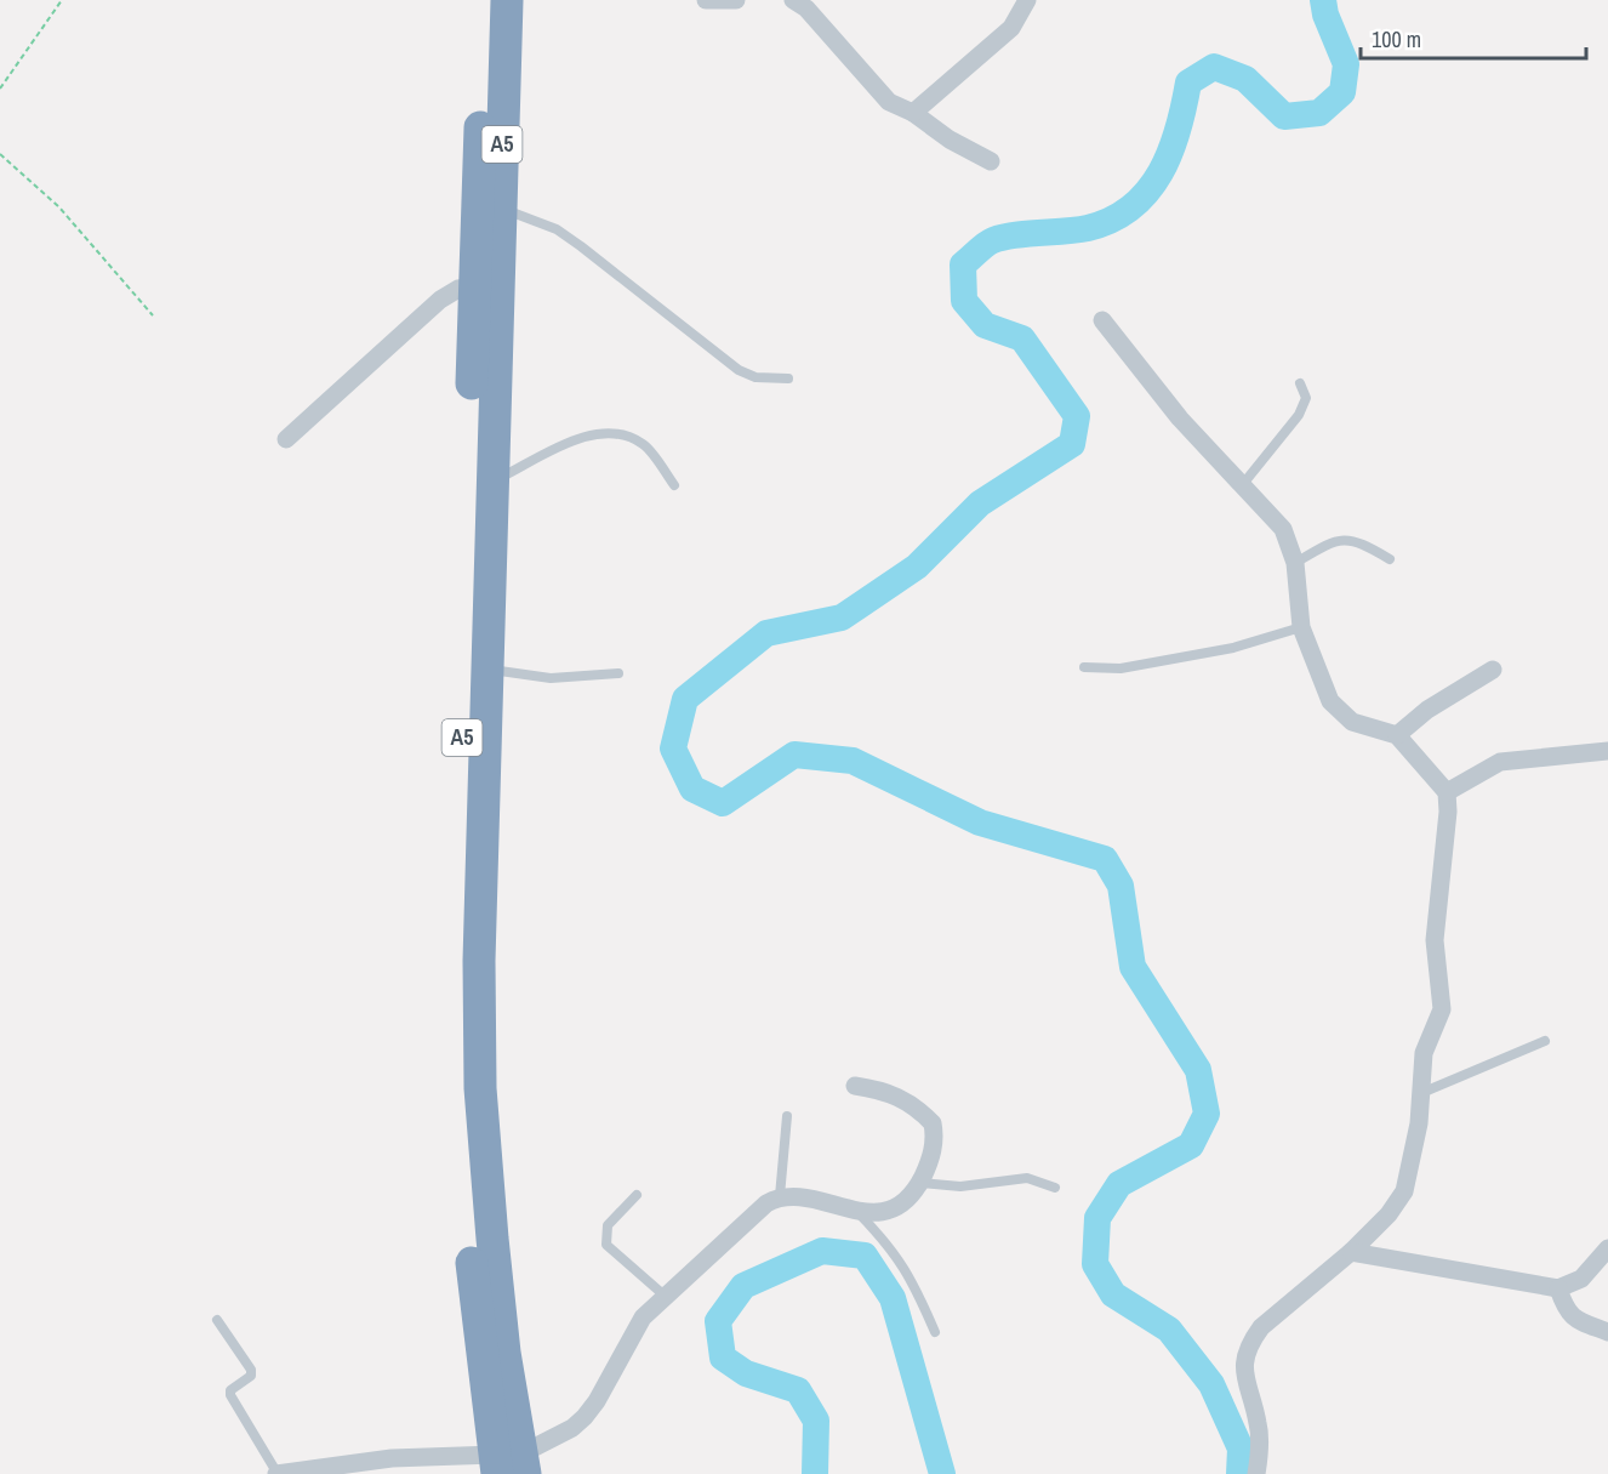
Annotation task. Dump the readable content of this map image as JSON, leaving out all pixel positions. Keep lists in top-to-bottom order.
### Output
{
  "streets": {
    "highway": ["A5"]
  },
  "scale_bar": "100 m"
}
